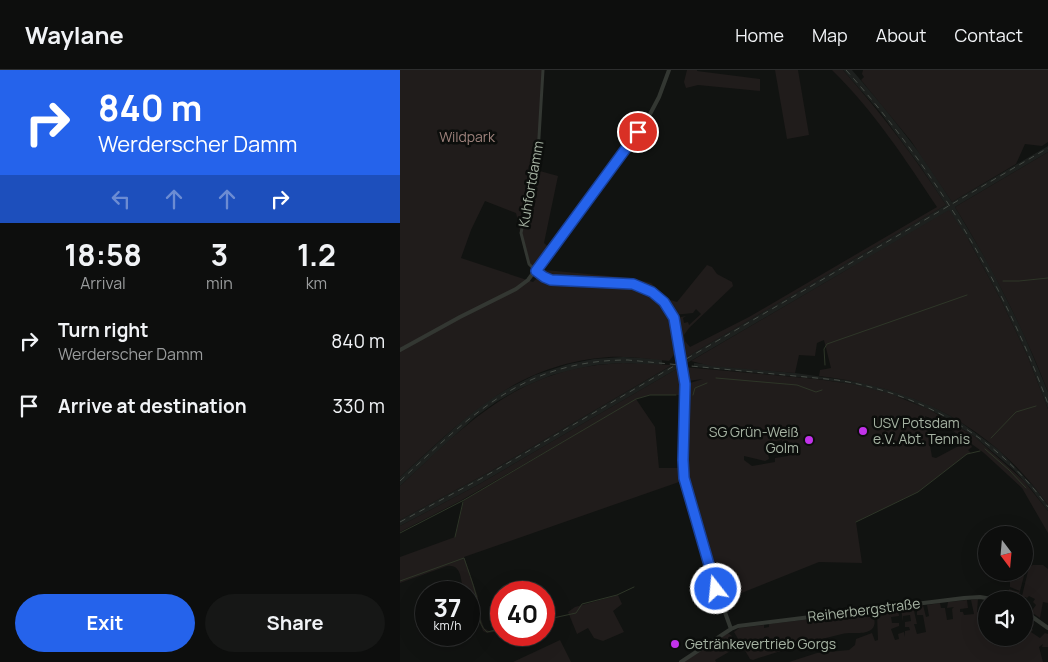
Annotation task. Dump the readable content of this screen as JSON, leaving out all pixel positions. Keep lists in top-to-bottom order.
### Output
{
  "streets": {
    "street": ["Kuhfortdamm", "Reiherbergstraße"]
  },
  "parks": ["Wildpark"],
  "places": ["USV Potsdam e.V. Abt. Tennis", "SG Grün-Weiß Golm", "Getränkevertrieb Gorgs"],
  "north": "bottom",
  "page": {
    "header": "Waylane",
    "nav": [
      "Home",
      "Map",
      "About",
      "Contact"
    ],
    "turn": ["840 m", "Werderscher Damm"],
    "eta": [
      "18:58",
      "Arrival",
      "3",
      "min",
      "1.2",
      "km"
    ],
    "list": [
      {
        "name": "Turn right",
        "note": "Werderscher Damm",
        "value": "840 m"
      },
      {
        "name": "Arrive at destination",
        "value": "330 m"
      }
    ],
    "speed": "37 km/h",
    "limit": "40",
    "buttons": ["Exit", "Share"]
  }
}
